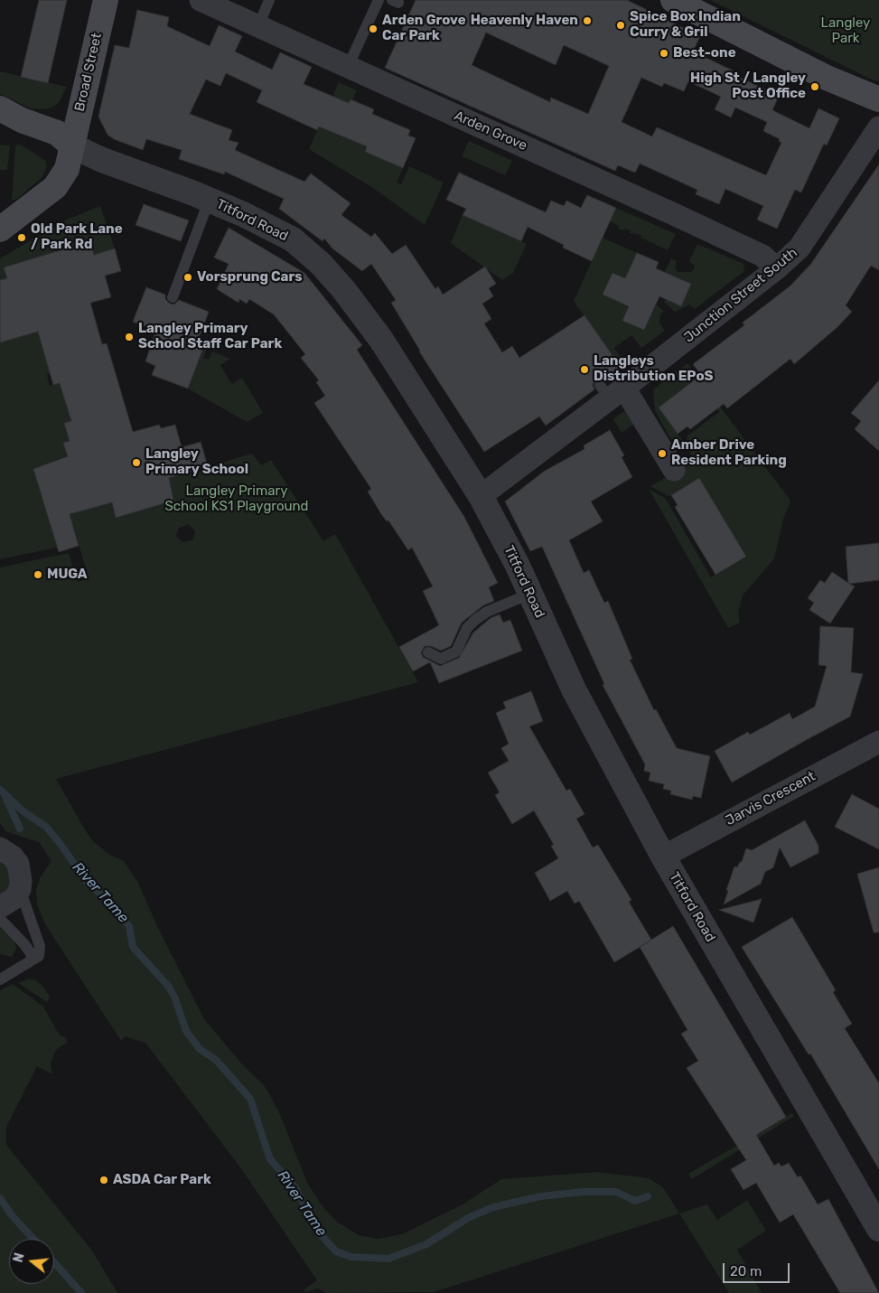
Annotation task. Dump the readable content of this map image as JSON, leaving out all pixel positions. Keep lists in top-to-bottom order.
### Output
{
  "streets": {
    "main road": ["Broad Street", "Titford Road"],
    "street": ["Arden Grove", "Junction Street South", "Jarvis Crescent"]
  },
  "crossings": [
    ["Broad Street", "Titford Road"],
    ["Arden Grove", "Junction Street South"],
    ["Titford Road", "Junction Street South"],
    ["Titford Road", "Jarvis Crescent"]
  ],
  "water": ["River Tame"],
  "parks": ["Langley Park", "Langley Primary School KS1 Playground"],
  "places": [
    "Heavenly Haven",
    "Spice Box Indian Curry & Gril",
    "Arden Grove Car Park",
    "Best-one",
    "High St / Langley Post Office",
    "Old Park Lane / Park Rd",
    "Vorsprung Cars",
    "Langley Primary School Staff Car Park",
    "Langleys Distribution EPoS",
    "Amber Drive Resident Parking",
    "Langley Primary School",
    "MUGA",
    "ASDA Car Park"
  ],
  "scale_bar": "20 m",
  "north": "left"
}
